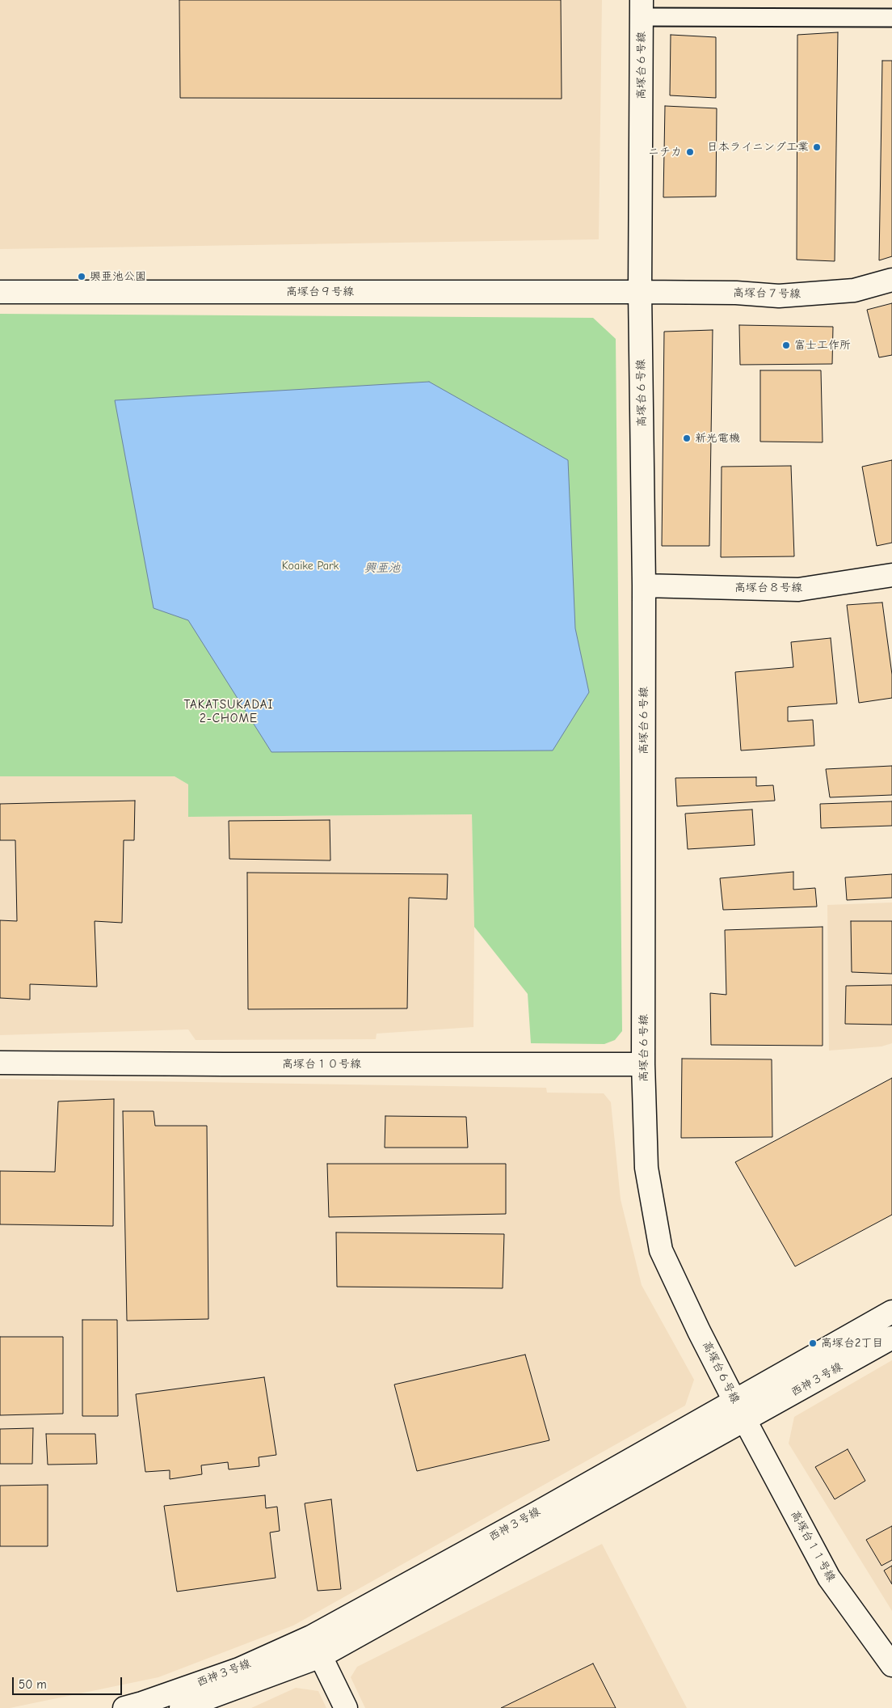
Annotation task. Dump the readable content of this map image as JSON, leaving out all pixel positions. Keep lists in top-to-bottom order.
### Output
{
  "streets": {
    "street": [
      "高塚台６号線",
      "高塚台９号線",
      "高塚台７号線",
      "高塚台８号線",
      "高塚台１０号線",
      "西神３号線",
      "高塚台１１号線"
    ]
  },
  "crossings": [
    ["高塚台６号線", "高塚台９号線"],
    ["高塚台６号線", "高塚台７号線"],
    ["高塚台６号線", "高塚台８号線"],
    ["高塚台６号線", "高塚台１０号線"],
    ["高塚台６号線", "西神３号線"],
    ["高塚台６号線", "高塚台１１号線"],
    ["高塚台９号線", "高塚台７号線"],
    ["西神３号線", "高塚台１１号線"]
  ],
  "districts": ["TAKATSUKADAI 2-CHOME"],
  "water": ["興亜池"],
  "parks": ["Koaike Park"],
  "places": [
    "日本ライニング工業",
    "ニチカ",
    "興亜池公園",
    "富士工作所",
    "新光電機",
    "高塚台2丁目"
  ],
  "scale_bar": "50 m"
}
